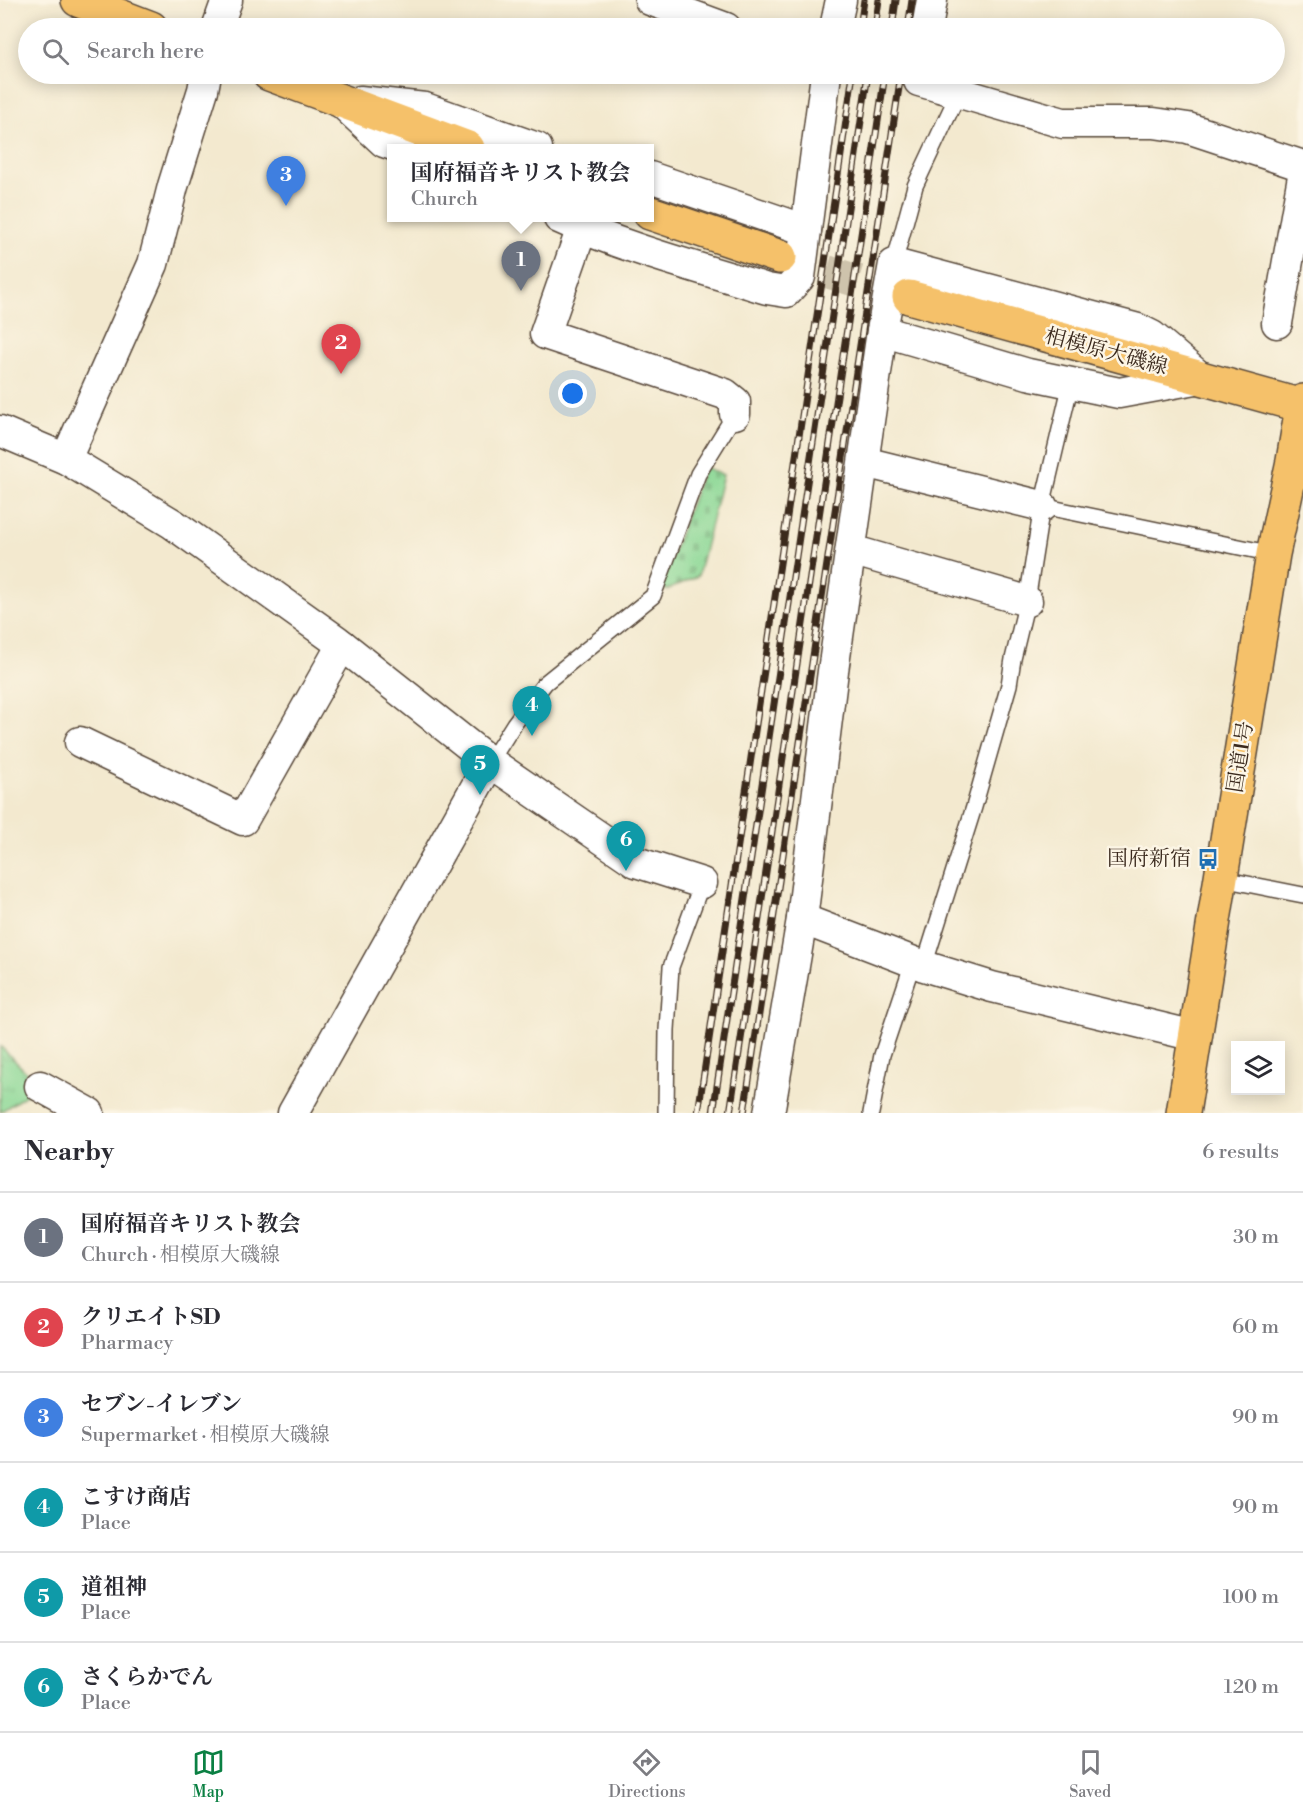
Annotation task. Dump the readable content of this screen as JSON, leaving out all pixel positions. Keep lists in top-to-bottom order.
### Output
{
  "streets": {
    "main road": ["相模原大磯線", "国道1号"]
  },
  "crossings": [
    ["相模原大磯線", "国道1号"]
  ],
  "places": {
    "bus stop": ["国府新宿"]
  },
  "page": {
    "search": "Search here",
    "popup": ["国府福音キリスト教会", "Church"],
    "pins": [
      "3",
      "1",
      "2",
      "4",
      "5",
      "6"
    ],
    "heading": ["Nearby", "6 results"],
    "list": [
      {
        "mark": "1",
        "name": "国府福音キリスト教会",
        "note": "Church · 相模原大磯線",
        "value": "30 m"
      },
      {
        "mark": "2",
        "name": "クリエイトSD",
        "note": "Pharmacy",
        "value": "60 m"
      },
      {
        "mark": "3",
        "name": "セブン-イレブン",
        "note": "Supermarket · 相模原大磯線",
        "value": "90 m"
      },
      {
        "mark": "4",
        "name": "こすけ商店",
        "note": "Place",
        "value": "90 m"
      },
      {
        "mark": "5",
        "name": "道祖神",
        "note": "Place",
        "value": "100 m"
      },
      {
        "mark": "6",
        "name": "さくらかでん",
        "note": "Place",
        "value": "120 m"
      }
    ],
    "nav": ["Map", "Directions", "Saved"]
  }
}
